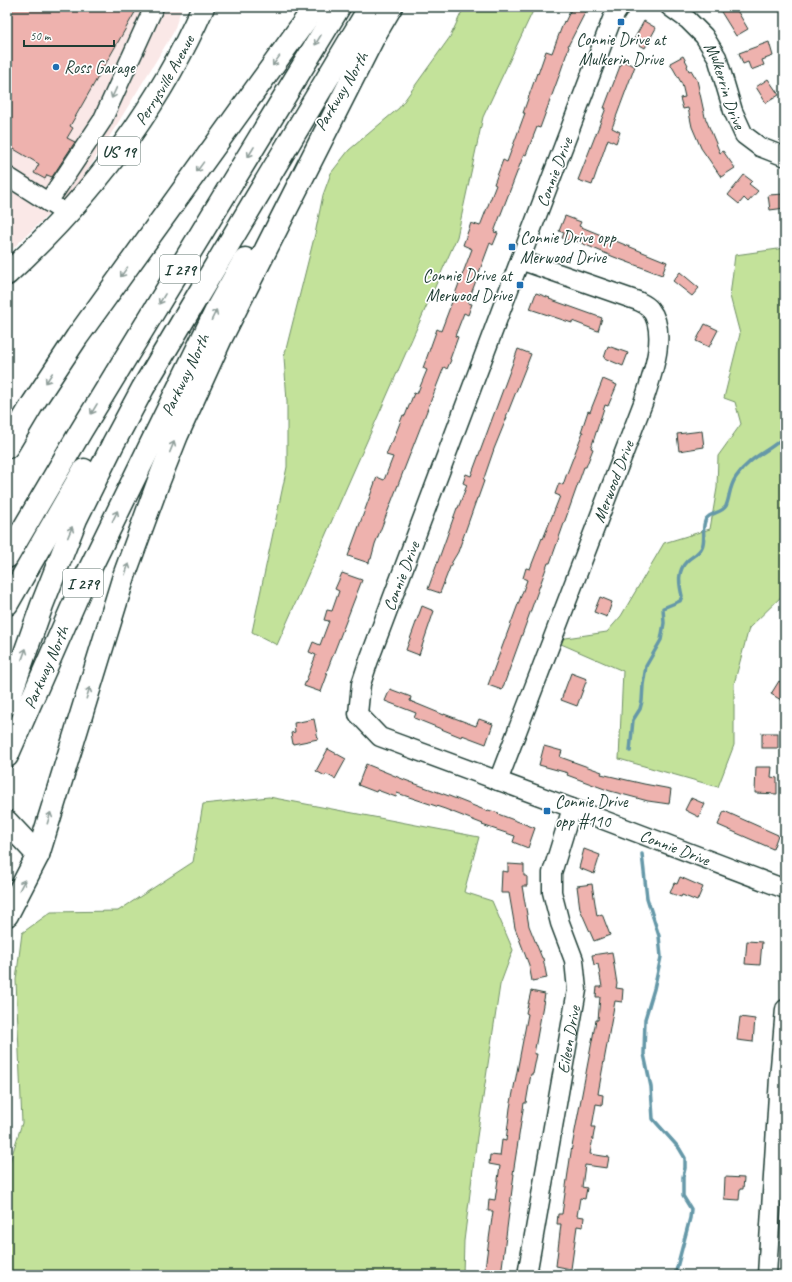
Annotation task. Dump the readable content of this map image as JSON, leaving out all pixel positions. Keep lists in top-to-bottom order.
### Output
{
  "streets": {
    "main road": [
      "Perrysville Avenue",
      "Parkway North",
      "US 19",
      "I 279"
    ],
    "street": [
      "Mulkerrin Drive",
      "Connie Drive",
      "Merwood Drive",
      "Eileen Drive"
    ]
  },
  "crossings": [
    ["Connie Drive", "Merwood Drive"],
    ["Connie Drive", "Eileen Drive"]
  ],
  "places": {
    "transit": [
      "Connie Drive at Mulkerin Drive",
      "Connie Drive opp Merwood Drive",
      "Connie Drive at Merwood Drive",
      "Connie Drive opp #110"
    ],
    "other": ["Ross Garage"]
  },
  "scale_bar": "50 m"
}
